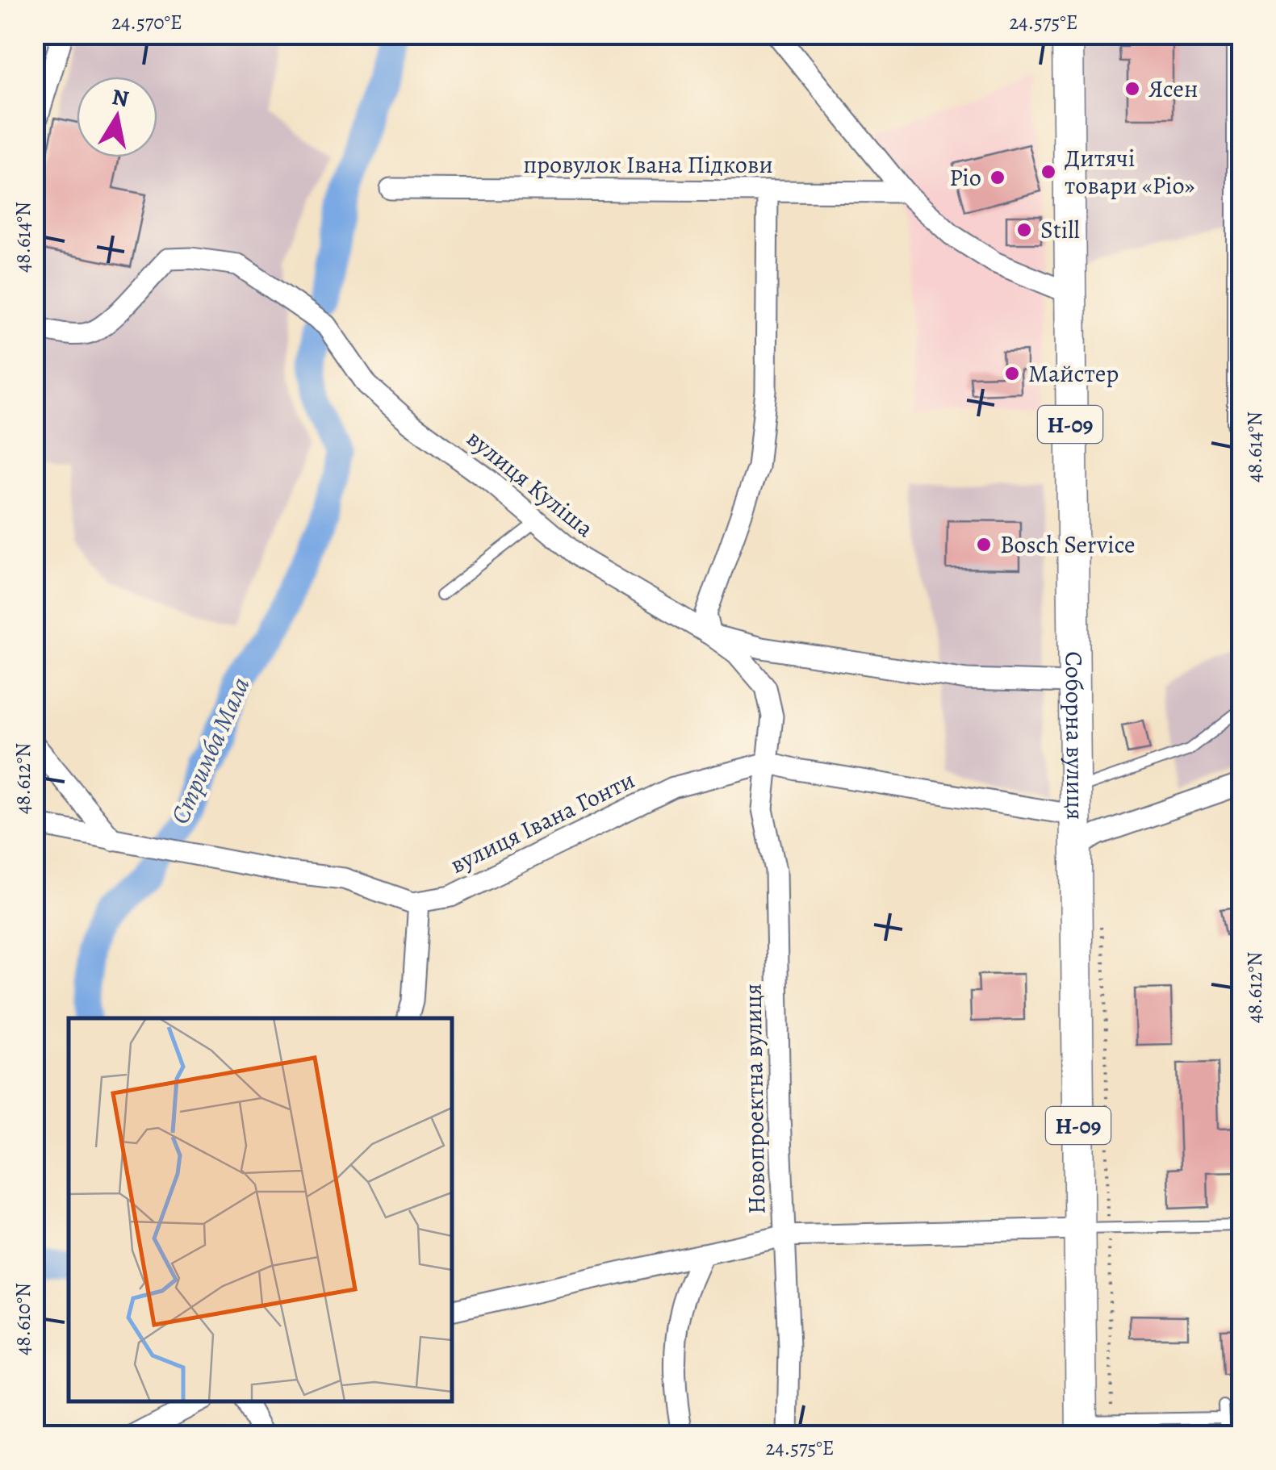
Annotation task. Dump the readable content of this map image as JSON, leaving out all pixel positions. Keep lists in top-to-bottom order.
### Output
{
  "streets": {
    "main road": ["Н-09", "Соборна вулиця"],
    "street": [
      "провулок Івана Підкови",
      "вулиця Куліша",
      "вулиця Івана Гонти",
      "Новопроектна вулиця"
    ]
  },
  "crossings": [
    ["вулиця Куліша", "Соборна вулиця"],
    ["вулиця Куліша", "Новопроектна вулиця"],
    ["Соборна вулиця", "вулиця Івана Гонти"],
    ["вулиця Івана Гонти", "Новопроектна вулиця"]
  ],
  "water": ["Стримба Мала"],
  "places": [
    "Ясен",
    "Дитячі товари «Ріо»",
    "Ріо",
    "Still",
    "Майстер",
    "Bosch Service"
  ],
  "north": "top",
  "coordinates": [
    "24.570°E",
    "24.575°E",
    "48.614°N",
    "48.612°N",
    "48.610°N"
  ]
}
